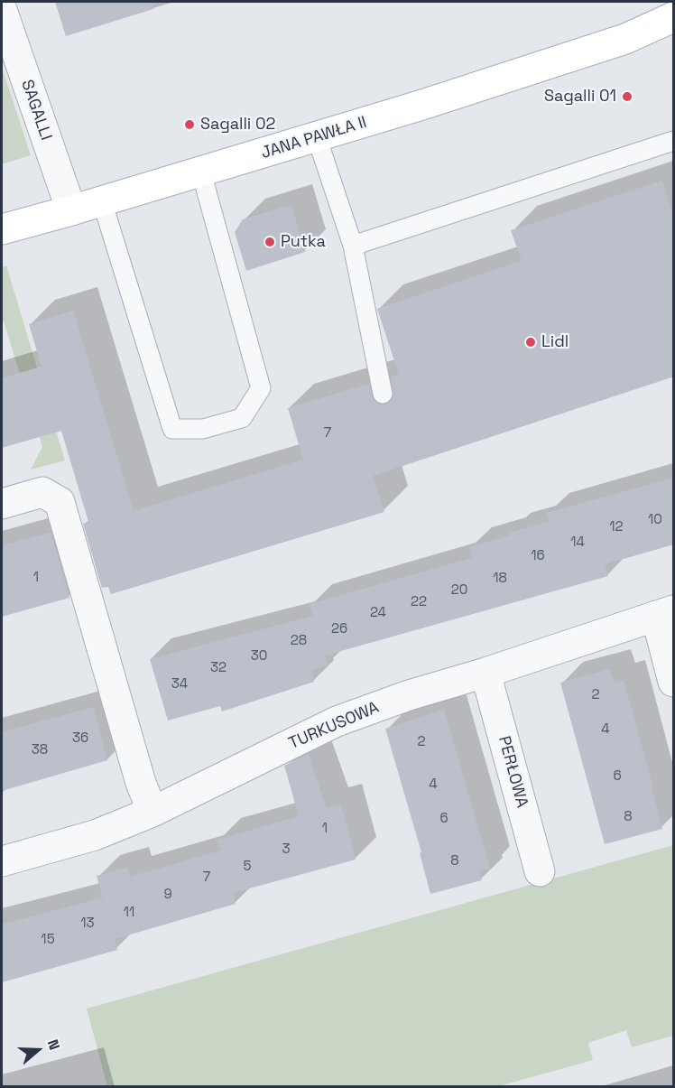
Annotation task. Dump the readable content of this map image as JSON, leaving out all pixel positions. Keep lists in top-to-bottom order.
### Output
{
  "streets": {
    "street": [
      "SAGALLI",
      "JANA PAWŁA II",
      "TURKUSOWA",
      "PERŁOWA"
    ]
  },
  "crossings": [
    ["SAGALLI", "JANA PAWŁA II"],
    ["TURKUSOWA", "PERŁOWA"]
  ],
  "places": [
    "Sagalli 01",
    "Sagalli 02",
    "Putka",
    "Lidl"
  ],
  "house_numbers": [
    "7",
    "10",
    "12",
    "14",
    "16",
    "1",
    "18",
    "20",
    "22",
    "24",
    "26",
    "28",
    "30",
    "32",
    "34",
    "2",
    "4",
    "36",
    "2",
    "38",
    "6",
    "4",
    "8",
    "6",
    "1",
    "3",
    "8",
    "5",
    "7",
    "9",
    "11",
    "13",
    "15"
  ],
  "north": "right"
}
